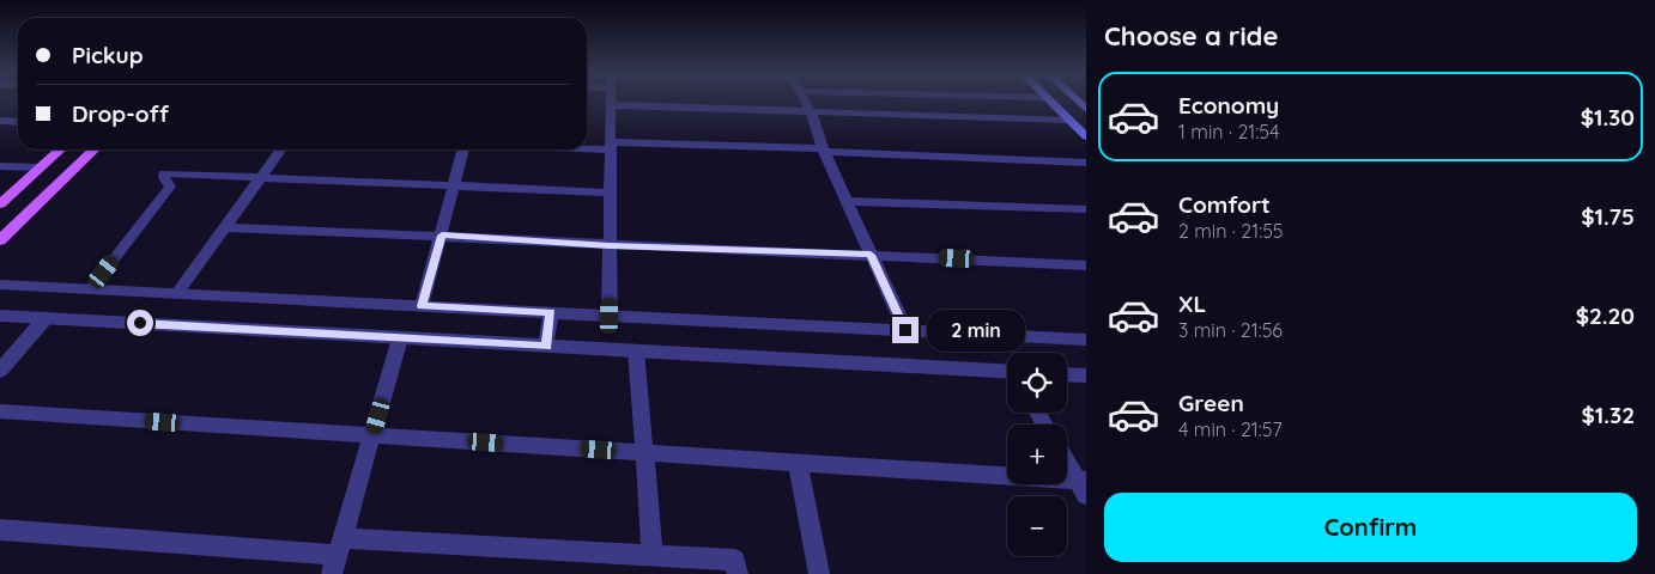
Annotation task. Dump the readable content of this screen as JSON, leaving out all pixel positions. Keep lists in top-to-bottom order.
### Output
{
  "page": {
    "heading": "Choose a ride",
    "banner": ["Pickup", "Drop-off"],
    "list": [
      {
        "name": "Economy",
        "note": "1 min · 21:54",
        "value": "$1.30"
      },
      {
        "name": "Comfort",
        "note": "2 min · 21:55",
        "value": "$1.75"
      },
      {
        "name": "XL",
        "note": "3 min · 21:56",
        "value": "$2.20"
      },
      {
        "name": "Green",
        "note": "4 min · 21:57",
        "value": "$1.32"
      }
    ],
    "bubble": "2 min",
    "map_buttons": ["+", "−"],
    "buttons": "Confirm"
  }
}
